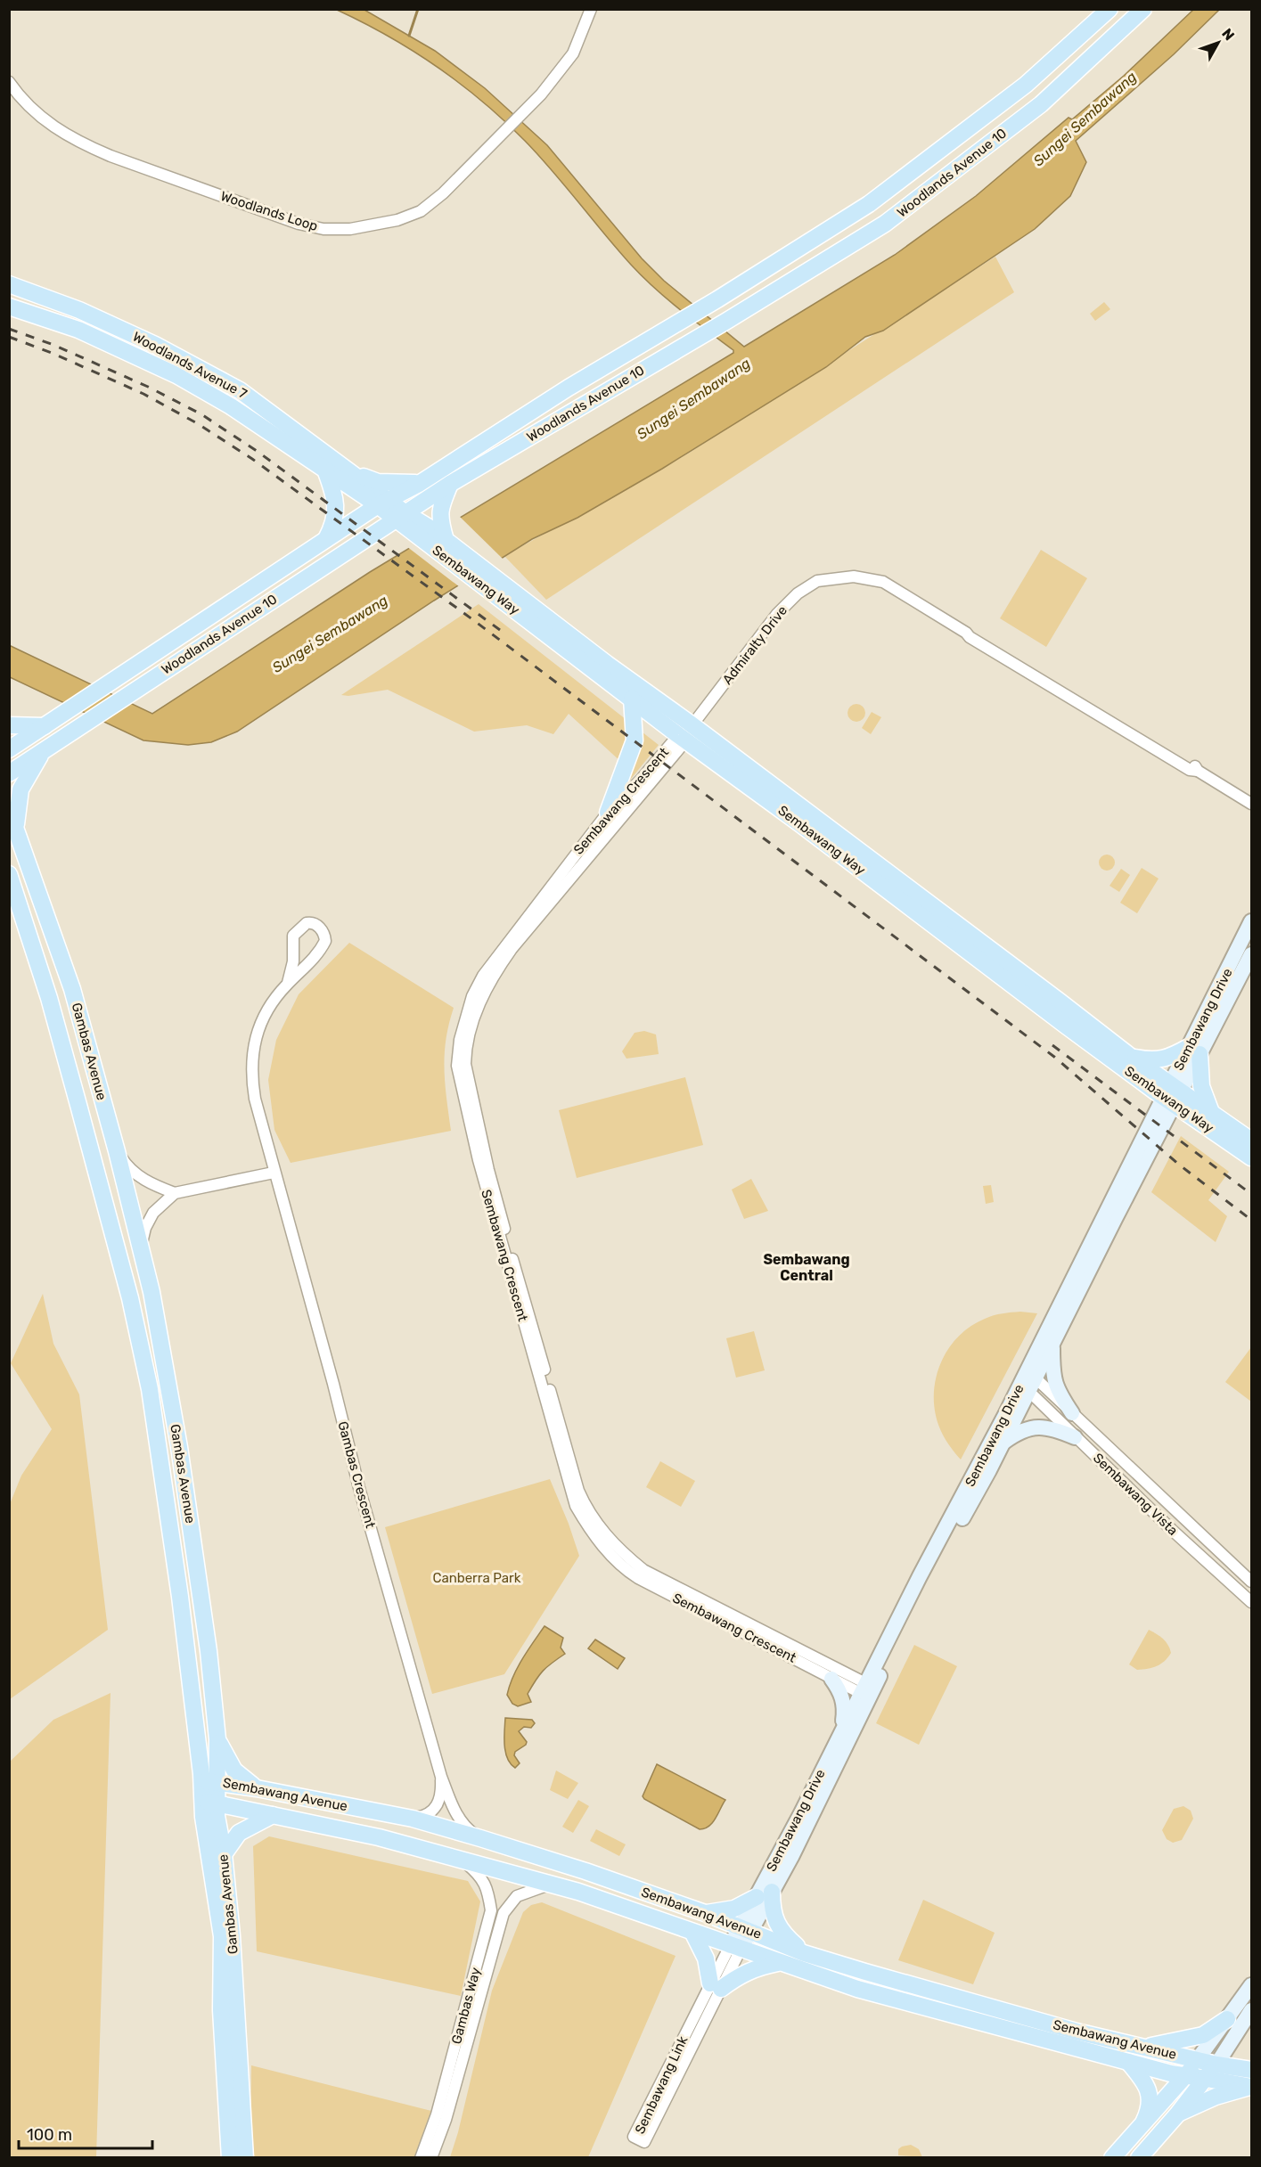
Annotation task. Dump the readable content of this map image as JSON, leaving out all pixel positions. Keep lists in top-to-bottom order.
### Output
{
  "streets": {
    "main road": [
      "Woodlands Avenue 10",
      "Woodlands Avenue 7",
      "Sembawang Way",
      "Sembawang Drive",
      "Gambas Avenue",
      "Sembawang Avenue"
    ],
    "street": [
      "Woodlands Loop",
      "Admiralty Drive",
      "Sembawang Crescent",
      "Gambas Crescent",
      "Sembawang Vista",
      "Gambas Way",
      "Sembawang Link"
    ]
  },
  "crossings": [
    ["Woodlands Avenue 10", "Woodlands Avenue 7"],
    ["Woodlands Avenue 10", "Sembawang Way"],
    ["Woodlands Avenue 7", "Sembawang Way"],
    ["Sembawang Way", "Admiralty Drive"],
    ["Sembawang Way", "Sembawang Crescent"],
    ["Sembawang Way", "Sembawang Drive"],
    ["Admiralty Drive", "Sembawang Crescent"],
    ["Sembawang Crescent", "Sembawang Drive"],
    ["Sembawang Drive", "Sembawang Vista"],
    ["Sembawang Drive", "Sembawang Avenue"],
    ["Sembawang Drive", "Sembawang Link"],
    ["Gambas Avenue", "Sembawang Avenue"],
    ["Gambas Crescent", "Sembawang Avenue"],
    ["Sembawang Avenue", "Gambas Way"],
    ["Sembawang Avenue", "Sembawang Link"]
  ],
  "districts": ["Sembawang Central"],
  "water": ["Sungei Sembawang"],
  "parks": ["Canberra Park"],
  "scale_bar": "100 m",
  "north": "top right"
}
